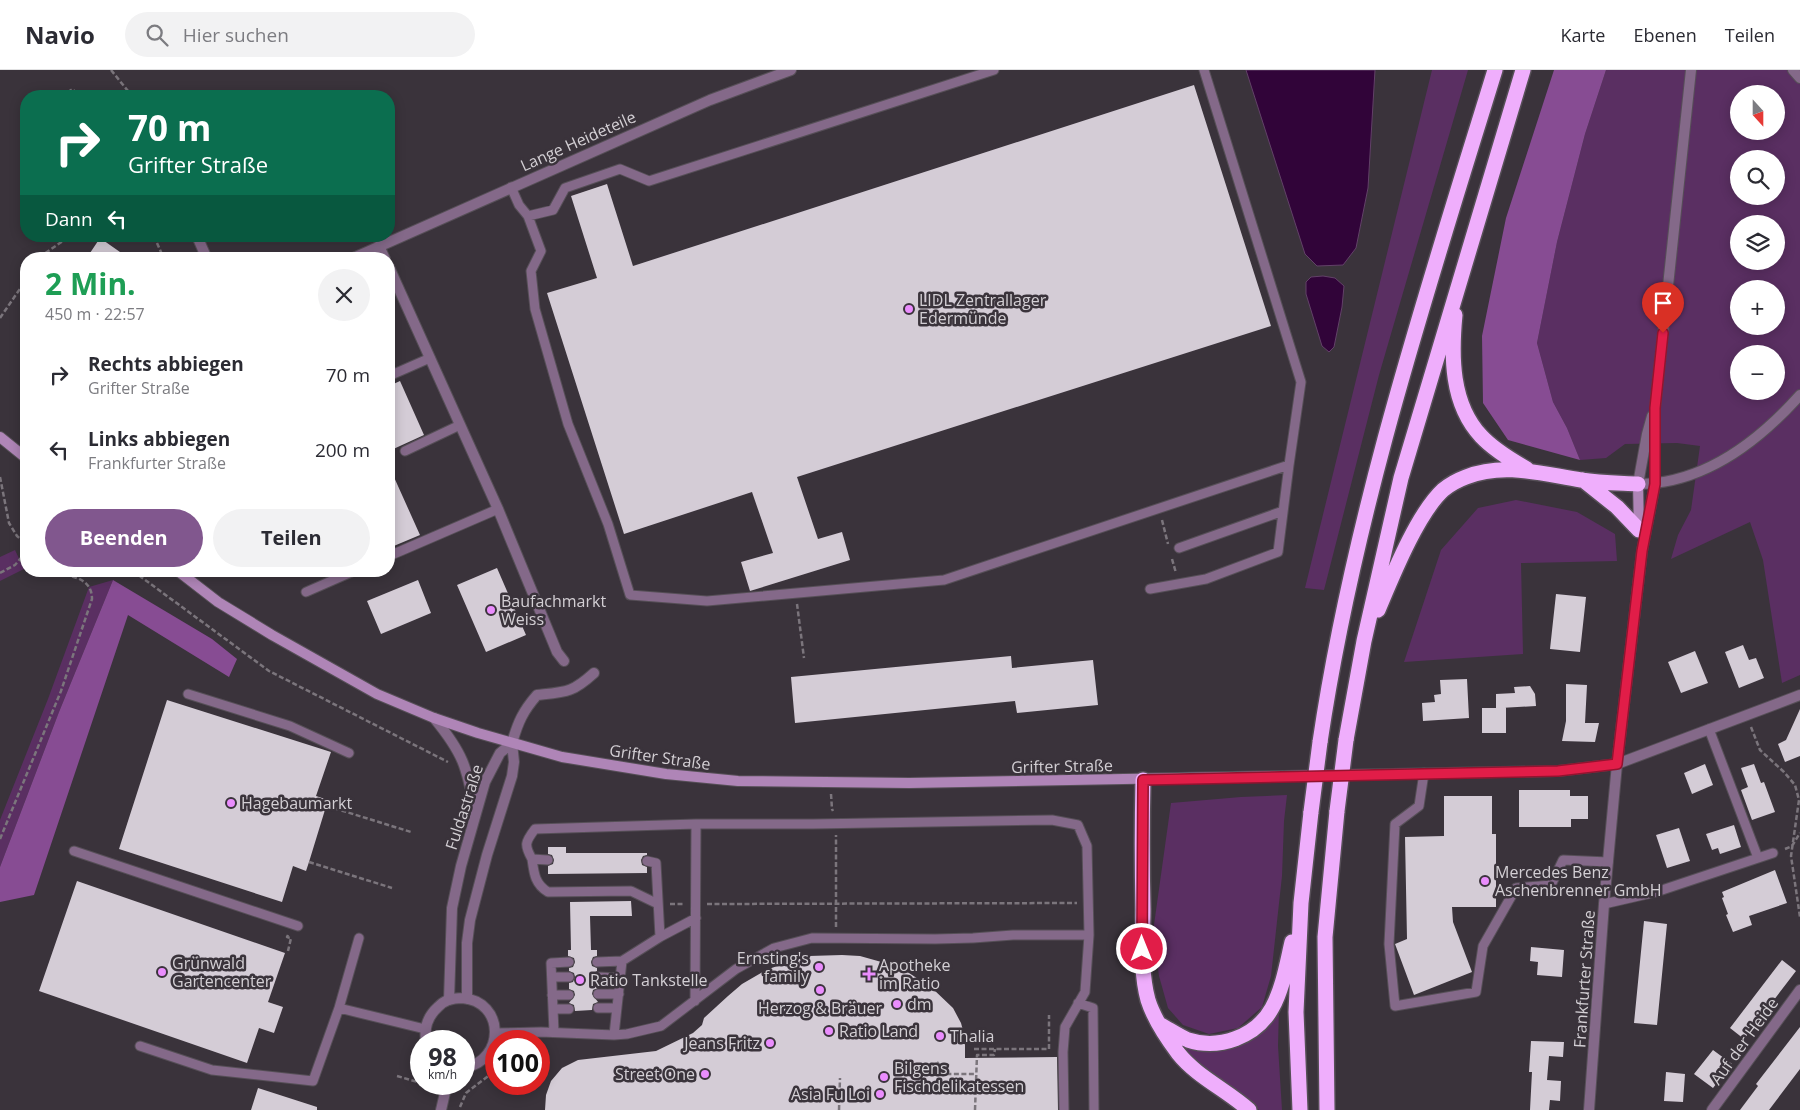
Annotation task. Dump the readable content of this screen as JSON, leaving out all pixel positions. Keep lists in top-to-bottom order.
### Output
{
  "streets": {
    "main road": ["Grifter Straße", "Frankfurter Straße"],
    "street": ["Lange Heideteile", "Fuldastraße", "Auf der Heide"]
  },
  "crossings": [
    ["Grifter Straße", "Fuldastraße"],
    ["Grifter Straße", "Frankfurter Straße"]
  ],
  "places": {
    "other": [
      "LIDL Zentrallager Edermünde",
      "Baufachmarkt Weiss",
      "Hagebaumarkt",
      "Mercedes Benz Aschenbrenner GmbH",
      "Ernsting's family",
      "Grünwald Gartencenter",
      "Ratio Tankstelle",
      "Herzog & Bräuer",
      "dm",
      "Ratio Land",
      "Thalia",
      "Jeans Fritz",
      "Street One",
      "Bilgens Fischdelikatessen",
      "Asia Fu Loi"
    ],
    "health": ["Apotheke im Ratio"]
  },
  "north": "bottom",
  "page": {
    "header": "Navio",
    "search": "Hier suchen",
    "nav": ["Karte", "Ebenen", "Teilen"],
    "map_buttons": ["+", "−"],
    "turn": ["70 m", "Grifter Straße"],
    "then": "Dann",
    "heading": ["2 Min.", "450 m · 22:57"],
    "list": [
      {
        "name": "Rechts abbiegen",
        "note": "Grifter Straße",
        "value": "70 m"
      },
      {
        "name": "Links abbiegen",
        "note": "Frankfurter Straße",
        "value": "200 m"
      }
    ],
    "buttons": ["Beenden", "Teilen"],
    "speed": "98 km/h",
    "limit": "100"
  }
}
